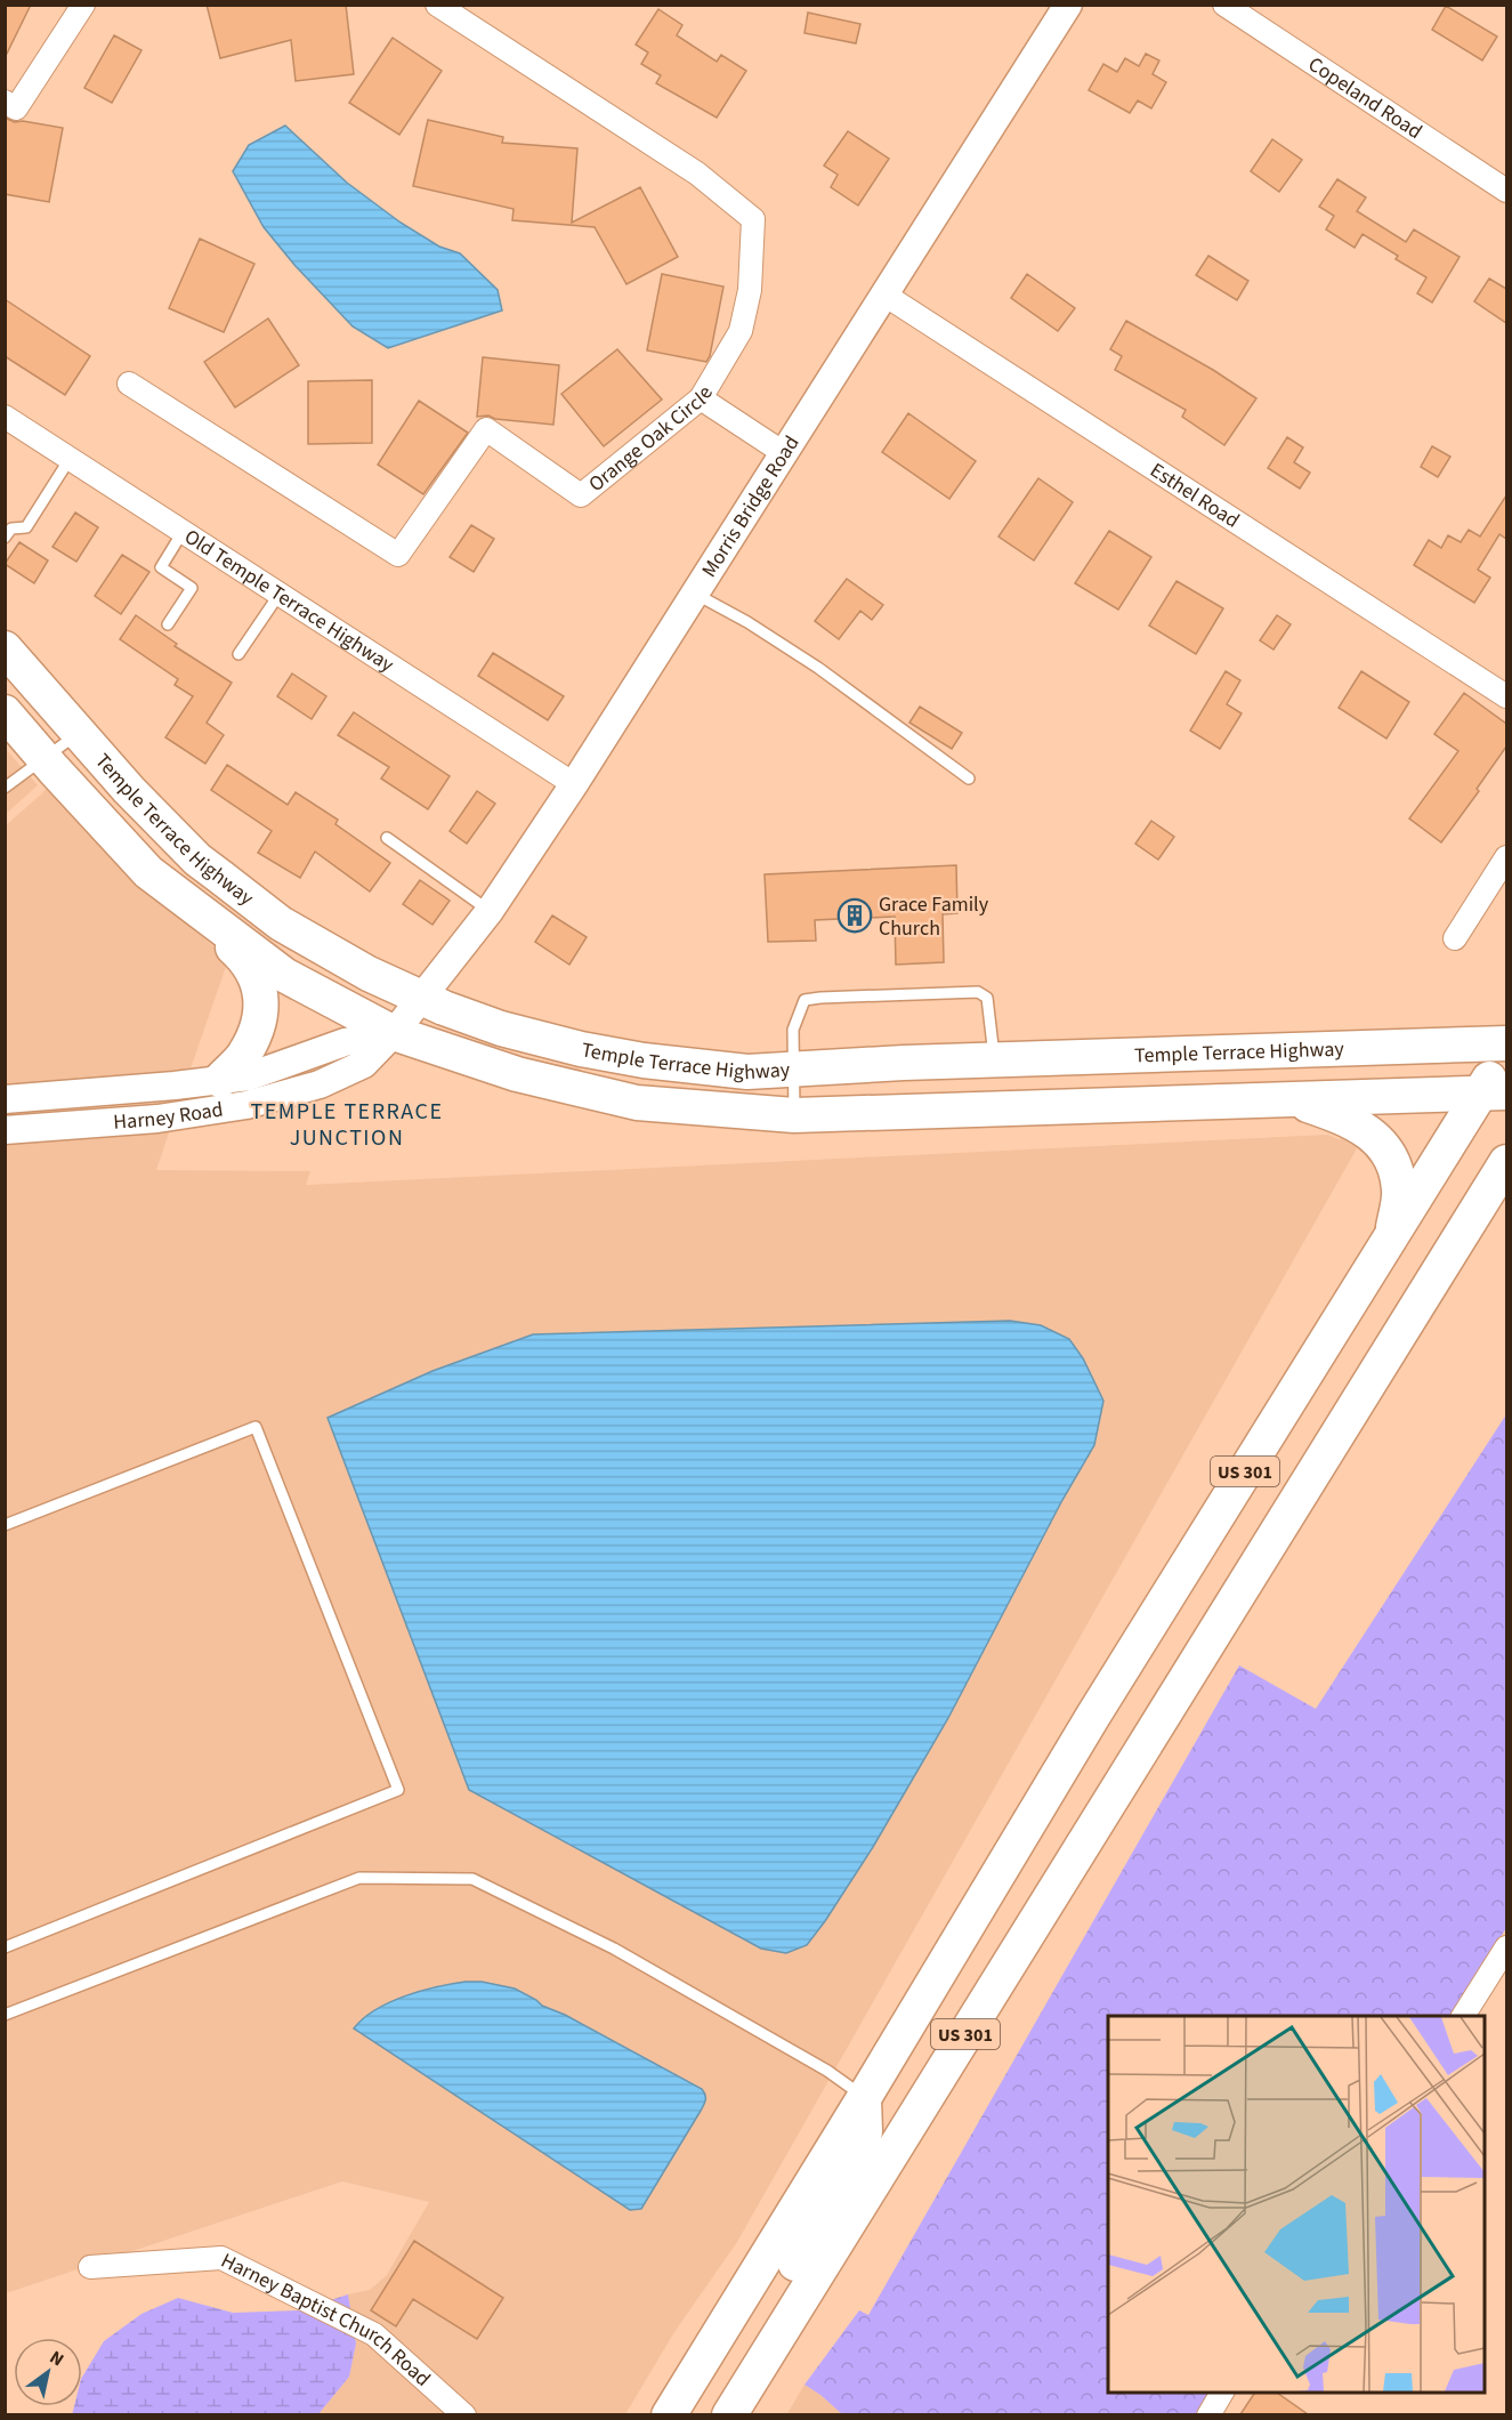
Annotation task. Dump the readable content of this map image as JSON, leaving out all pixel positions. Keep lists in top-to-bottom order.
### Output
{
  "streets": {
    "main road": ["Temple Terrace Highway", "US 301"],
    "street": [
      "Copeland Road",
      "Orange Oak Circle",
      "Esthel Road",
      "Morris Bridge Road",
      "Old Temple Terrace Highway",
      "Harney Road",
      "Harney Baptist Church Road"
    ]
  },
  "crossings": [
    ["Esthel Road", "Morris Bridge Road"],
    ["Morris Bridge Road", "Old Temple Terrace Highway"],
    ["Morris Bridge Road", "Temple Terrace Highway"],
    ["Morris Bridge Road", "Harney Road"],
    ["Temple Terrace Highway", "Harney Road"],
    ["Temple Terrace Highway", "US 301"]
  ],
  "districts": ["TEMPLE TERRACE JUNCTION"],
  "places": {
    "building": ["Grace Family Church"]
  },
  "north": "top right"
}
